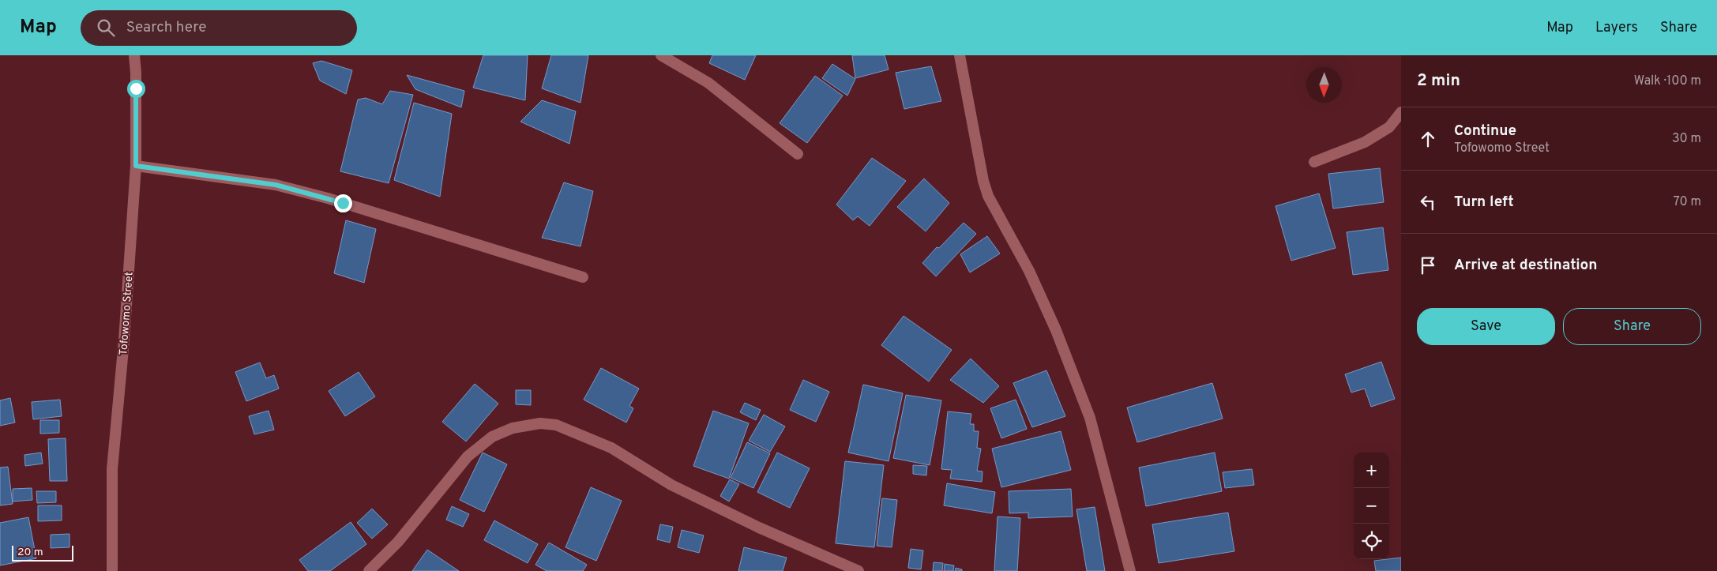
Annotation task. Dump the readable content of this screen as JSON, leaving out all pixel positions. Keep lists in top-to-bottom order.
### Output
{
  "streets": {
    "street": ["Tofowomo Street"]
  },
  "scale_bar": "20 m",
  "north": "bottom",
  "page": {
    "header": "Map",
    "search": "Search here",
    "nav": ["Map", "Layers", "Share"],
    "heading": ["2 min", "Walk · 100 m"],
    "list": [
      ["Continue", "Tofowomo Street", "30 m"],
      ["Turn left", "70 m"],
      "Arrive at destination"
    ],
    "buttons": ["Save", "Share"],
    "map_buttons": ["+", "−"],
    "scale": "20 m"
  }
}
